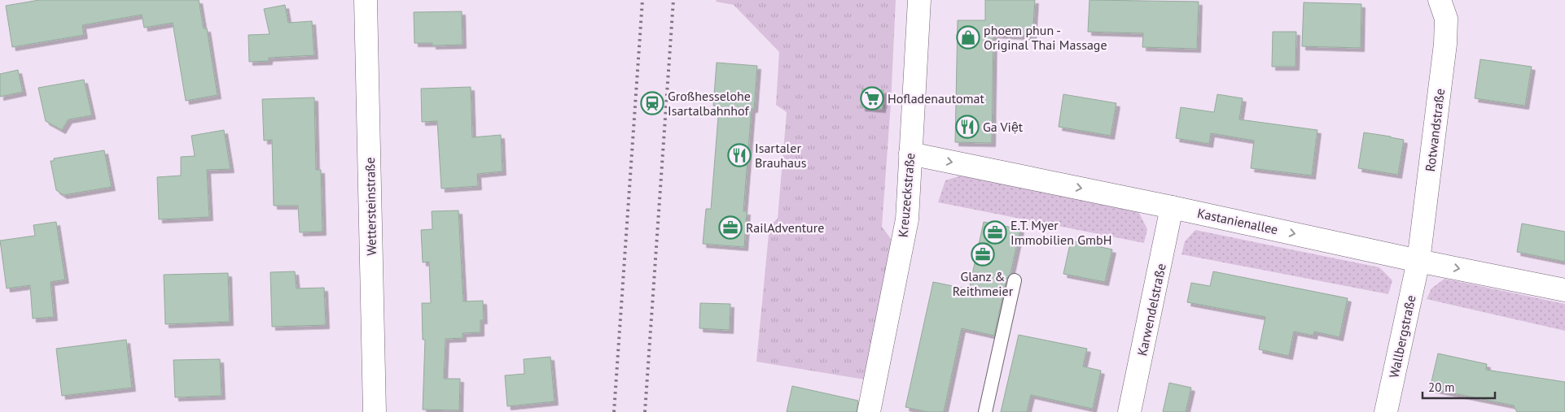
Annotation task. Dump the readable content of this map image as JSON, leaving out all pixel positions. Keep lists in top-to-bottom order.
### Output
{
  "streets": {
    "street": [
      "Rotwandstraße",
      "Kreuzeckstraße",
      "Wettersteinstraße",
      "Kastanienallee",
      "Karwendelstraße",
      "Wallbergstraße"
    ]
  },
  "crossings": [
    ["Rotwandstraße", "Kastanienallee"],
    ["Rotwandstraße", "Wallbergstraße"],
    ["Kreuzeckstraße", "Kastanienallee"],
    ["Kastanienallee", "Karwendelstraße"],
    ["Kastanienallee", "Wallbergstraße"]
  ],
  "one_way": ["Kastanienallee"],
  "places": {
    "shop": ["phoem phun - Original Thai Massage"],
    "supermarket": ["Hofladenautomat"],
    "station": ["Großhesselohe Isartalbahnhof"],
    "restaurant": ["Ga Việt", "Isartaler Brauhaus"],
    "office": ["RailAdventure", "E.T. Myer Immobilien GmbH", "Glanz & Reithmeier"]
  },
  "scale_bar": "20 m"
}
